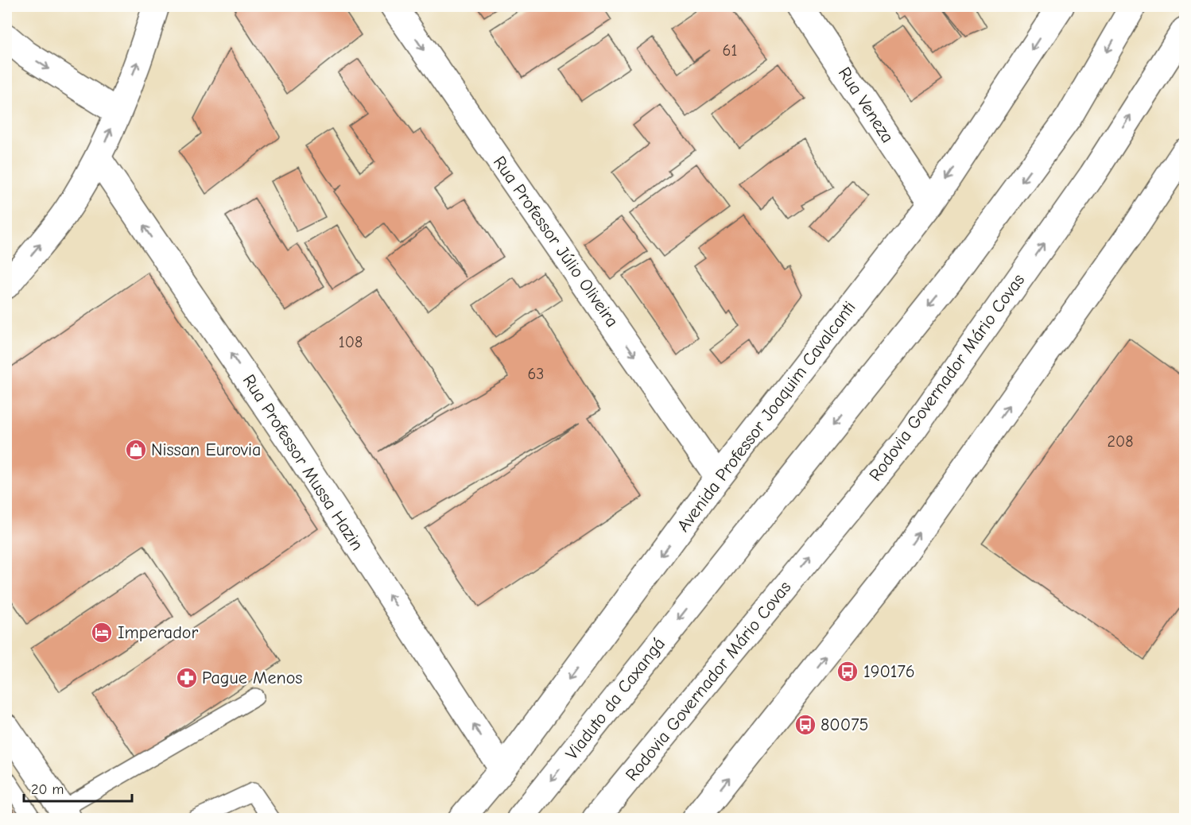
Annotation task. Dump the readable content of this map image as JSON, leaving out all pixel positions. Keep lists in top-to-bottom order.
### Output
{
  "streets": {
    "main road": [
      "Rua Veneza",
      "Rua Professor Júlio Oliveira",
      "Rodovia Governador Mário Covas",
      "Avenida Professor Joaquim Cavalcanti",
      "Rua Professor Mussa Hazin",
      "Viaduto da Caxangá"
    ]
  },
  "crossings": [
    ["Rua Veneza", "Avenida Professor Joaquim Cavalcanti"],
    ["Rua Professor Júlio Oliveira", "Avenida Professor Joaquim Cavalcanti"],
    ["Avenida Professor Joaquim Cavalcanti", "Rua Professor Mussa Hazin"]
  ],
  "one_way": ["Rua Professor Júlio Oliveira", "Rua Professor Mussa Hazin"],
  "places": {
    "shop": ["Nissan Eurovia"],
    "hotel": ["Imperador"],
    "bus stop": ["190176", "80075"],
    "pharmacy": ["Pague Menos"]
  },
  "house_numbers": [
    "61",
    "108",
    "63",
    "208"
  ],
  "scale_bar": "20 m"
}
